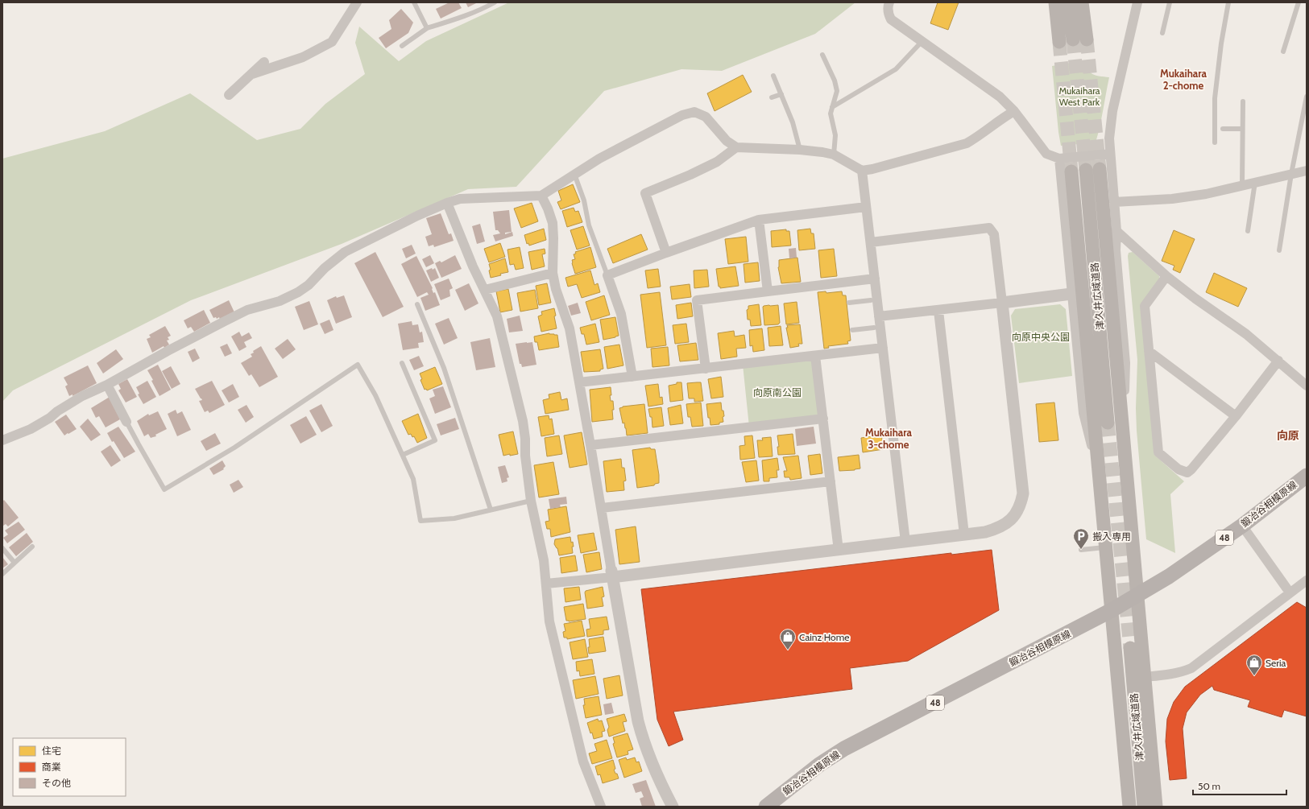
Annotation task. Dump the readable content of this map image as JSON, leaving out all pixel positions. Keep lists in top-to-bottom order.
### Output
{
  "streets": {
    "main road": ["津久井広域道路", "鍛冶谷相模原線", "48"]
  },
  "districts": ["Mukaihara 2-chome", "Mukaihara 3-chome", "向原"],
  "parks": ["Mukaihara West Park", "向原中央公園", "向原南公園"],
  "places": {
    "parking": ["搬入専用"],
    "shop": ["Cainz Home", "Seria"]
  },
  "legend": ["住宅", "商業", "その他"],
  "scale_bar": "50 m"
}
